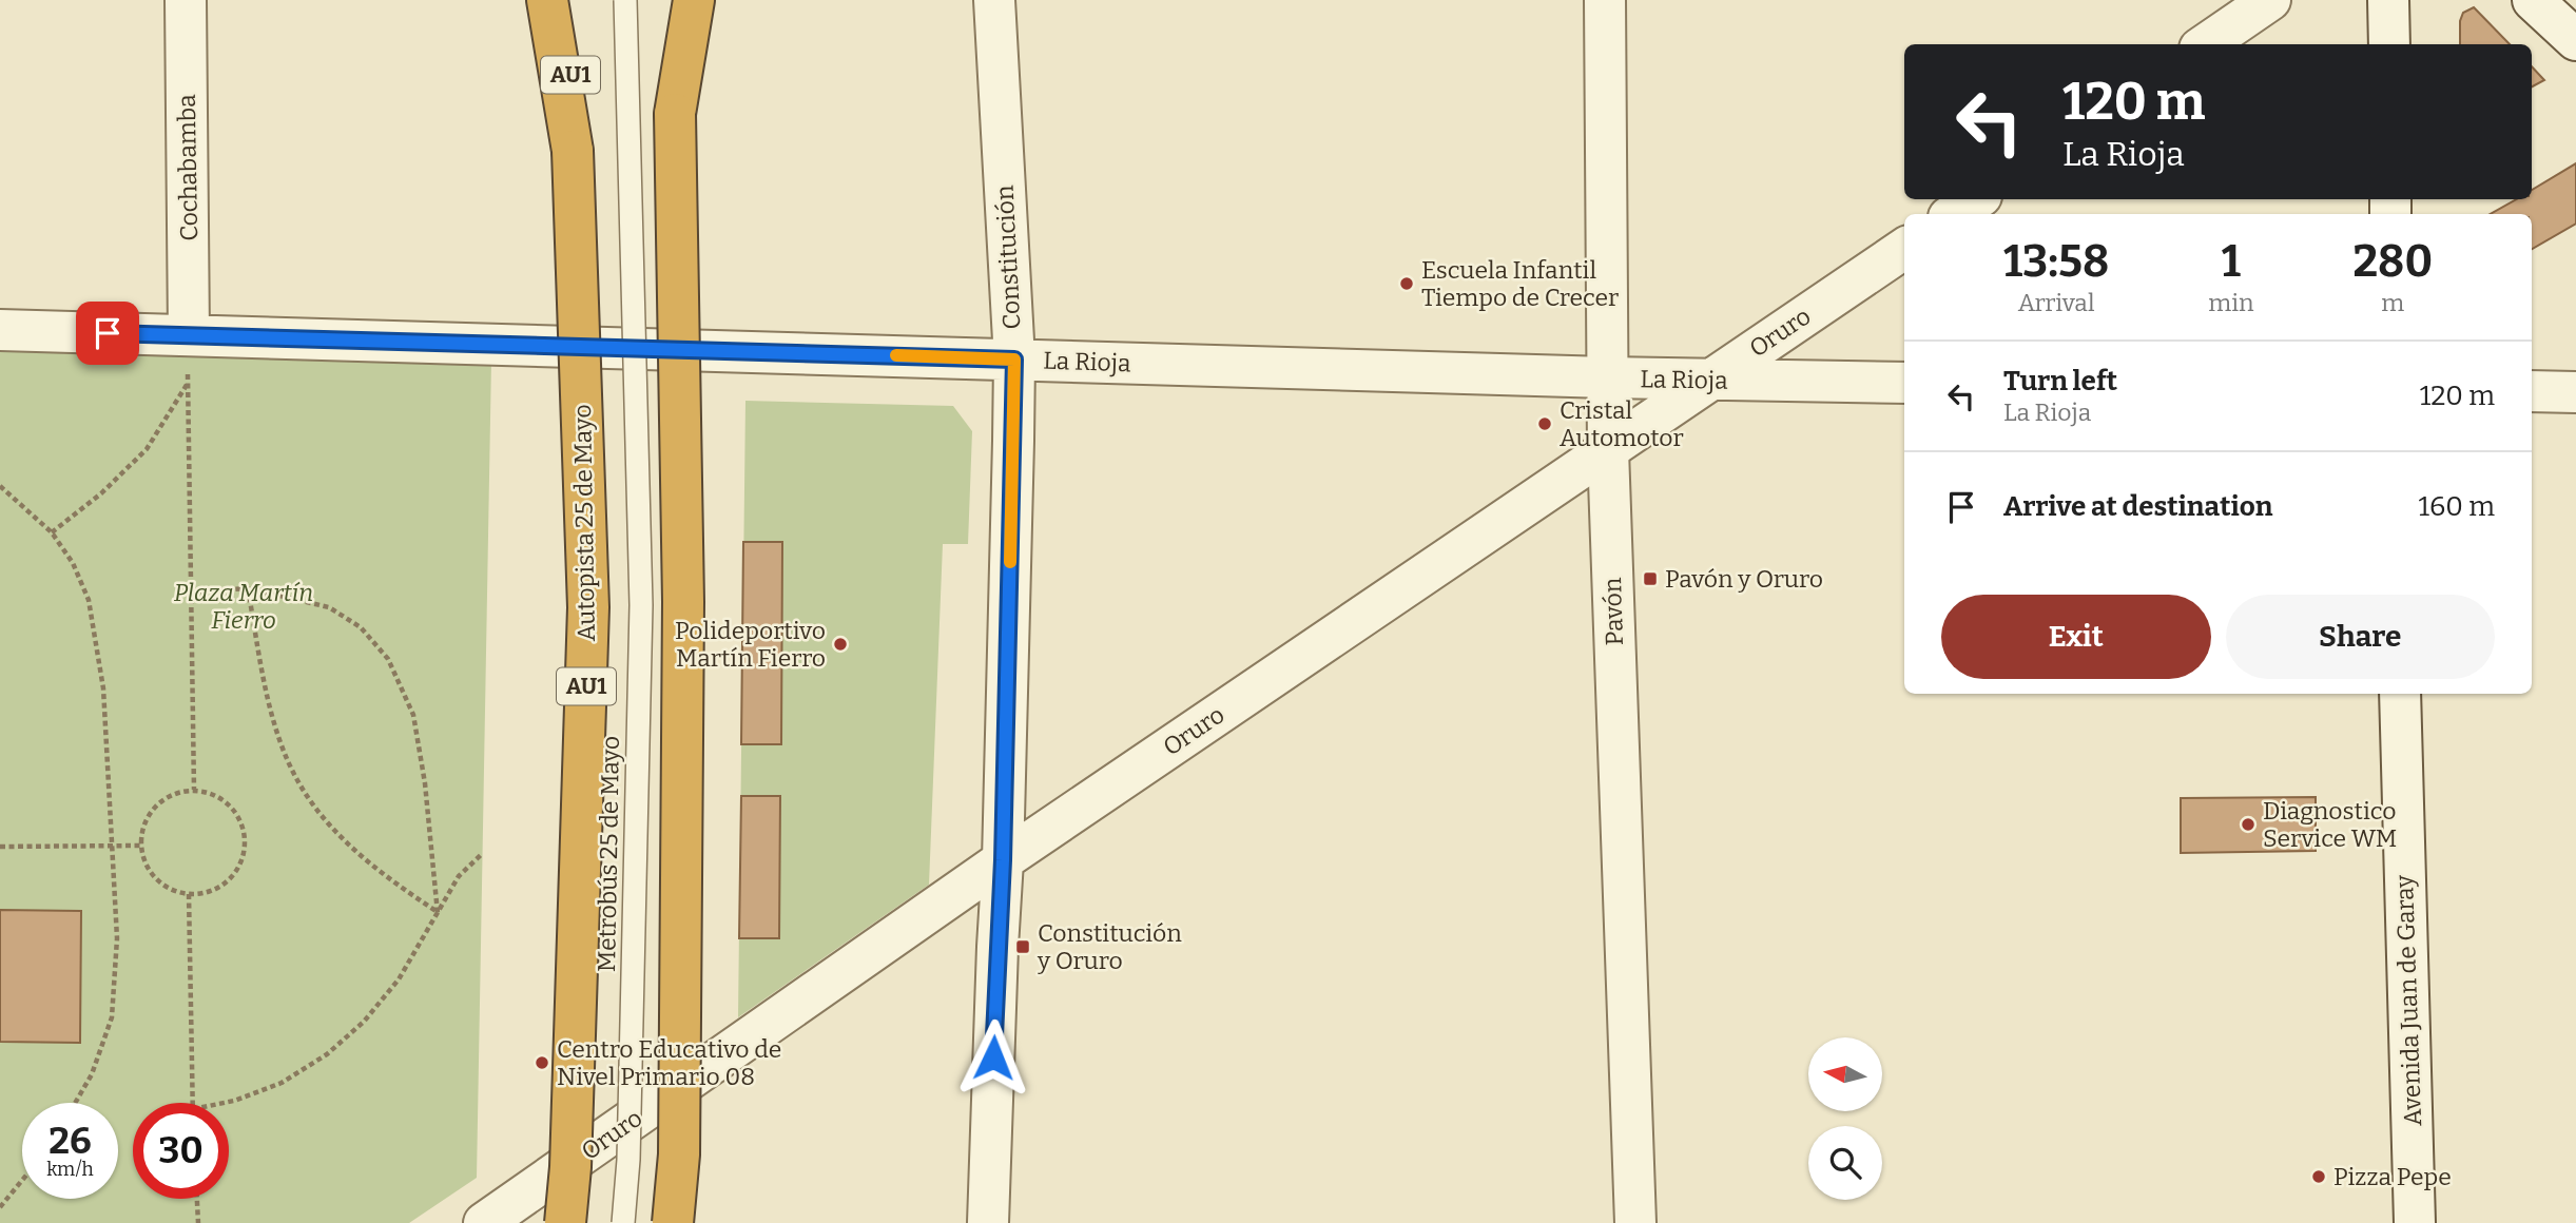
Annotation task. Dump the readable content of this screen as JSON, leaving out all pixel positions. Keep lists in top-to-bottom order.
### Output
{
  "streets": {
    "highway": ["AU1", "Autopista 25 de Mayo"],
    "street": [
      "Cochabamba",
      "Constitución",
      "Oruro",
      "La Rioja",
      "Pavón",
      "Avenida Juan de Garay"
    ],
    "lane": ["Metrobús 25 de Mayo"]
  },
  "crossings": [
    ["Cochabamba", "La Rioja"],
    ["Constitución", "Oruro"],
    ["Constitución", "La Rioja"],
    ["Oruro", "La Rioja"],
    ["Oruro", "Pavón"],
    ["La Rioja", "Pavón"]
  ],
  "parks": ["Plaza Martín Fierro"],
  "places": {
    "other": [
      "Escuela Infantil Tiempo de Crecer",
      "Cristal Automotor",
      "Polideportivo Martín Fierro",
      "Diagnostico Service WM",
      "Centro Educativo de Nivel Primario 08",
      "Pizza Pepe"
    ],
    "transit": ["Pavón y Oruro", "Constitución y Oruro"]
  },
  "north": "left",
  "page": {
    "turn": ["120 m", "La Rioja"],
    "eta": [
      "13:58",
      "Arrival",
      "1",
      "min",
      "280",
      "m"
    ],
    "list": [
      {
        "name": "Turn left",
        "note": "La Rioja",
        "value": "120 m"
      },
      {
        "name": "Arrive at destination",
        "value": "160 m"
      }
    ],
    "buttons": ["Exit", "Share"],
    "speed": "26 km/h",
    "limit": "30"
  }
}
